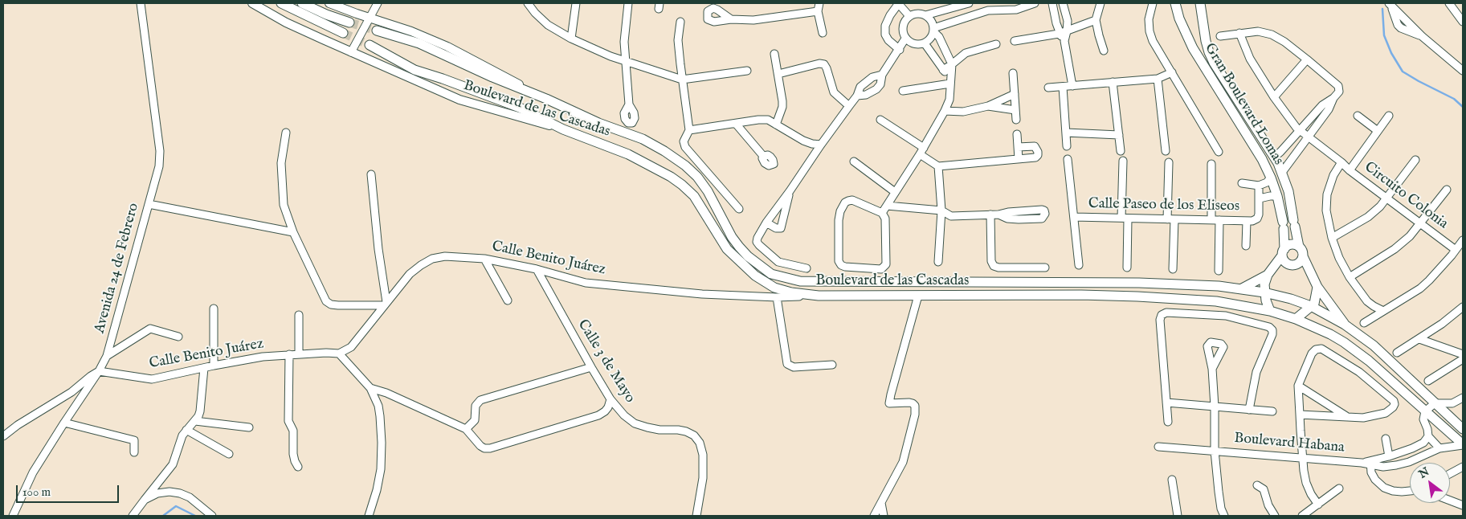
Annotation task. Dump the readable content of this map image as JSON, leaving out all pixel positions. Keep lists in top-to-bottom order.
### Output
{
  "streets": {
    "main road": ["Gran Boulevard Lomas", "Boulevard de las Cascadas"],
    "street": [
      "Circuito Colonia",
      "Calle Paseo de los Eliseos",
      "Calle Benito Juárez",
      "Avenida 24 de Febrero",
      "Calle 3 de Mayo",
      "Boulevard Habana"
    ]
  },
  "crossings": [
    ["Gran Boulevard Lomas", "Calle Paseo de los Eliseos"],
    ["Boulevard de las Cascadas", "Calle Benito Juárez"],
    ["Boulevard de las Cascadas", "Boulevard Habana"],
    ["Calle Benito Juárez", "Avenida 24 de Febrero"],
    ["Calle Benito Juárez", "Calle 3 de Mayo"]
  ],
  "scale_bar": "100 m",
  "north": "top left"
}
